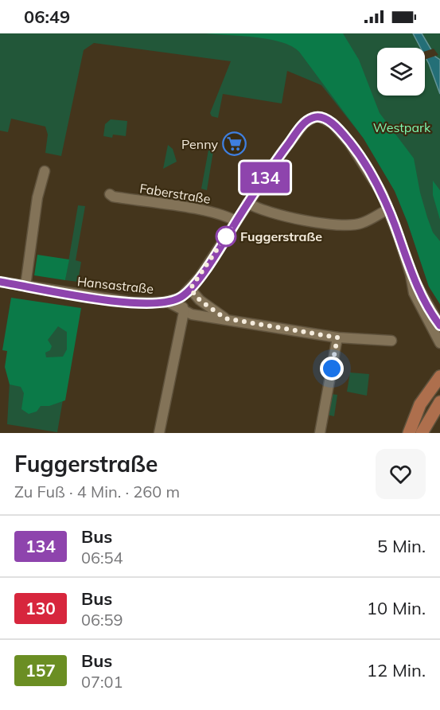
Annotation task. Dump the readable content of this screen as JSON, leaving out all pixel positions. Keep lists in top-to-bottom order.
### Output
{
  "streets": {
    "street": ["Faberstraße", "Hansastraße"]
  },
  "parks": ["Westpark"],
  "places": {
    "supermarket": ["Penny"],
    "other": ["Fuggerstraße"]
  },
  "lines": ["bus line 134"],
  "page": {
    "status": "06:49",
    "on_map": "134",
    "heading": ["Fuggerstraße", "Zu Fuß · 4 Min. · 260 m"],
    "list": [
      {
        "mark": "134",
        "name": "Bus",
        "note": "06:54",
        "value": "5 Min."
      },
      {
        "mark": "130",
        "name": "Bus",
        "note": "06:59",
        "value": "10 Min."
      },
      {
        "mark": "157",
        "name": "Bus",
        "note": "07:01",
        "value": "12 Min."
      }
    ]
  }
}
